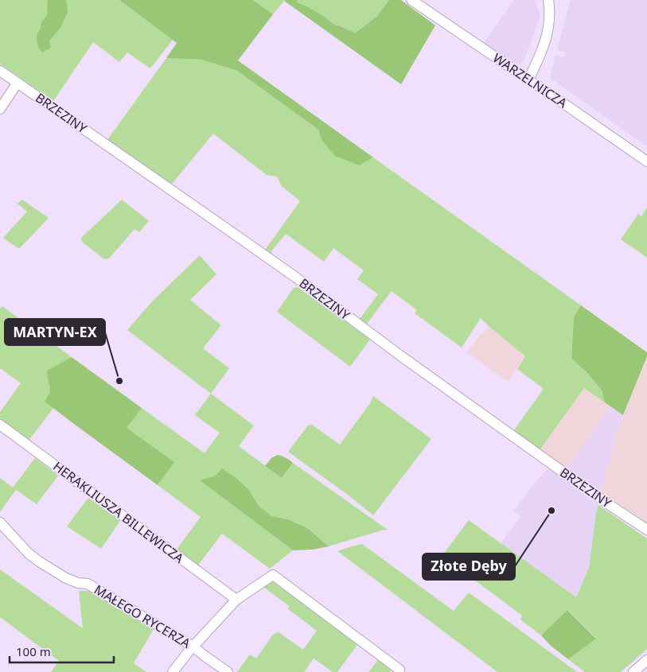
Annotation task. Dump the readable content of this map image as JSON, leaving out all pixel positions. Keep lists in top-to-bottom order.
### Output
{
  "streets": {
    "street": [
      "WARZELNICZA",
      "BRZEZINY",
      "HERAKLIUSZA BILLEWICZA",
      "MAŁEGO RYCERZA"
    ]
  },
  "places": ["MARTYN-EX", "Złote Dęby"],
  "scale_bar": "100 m"
}
